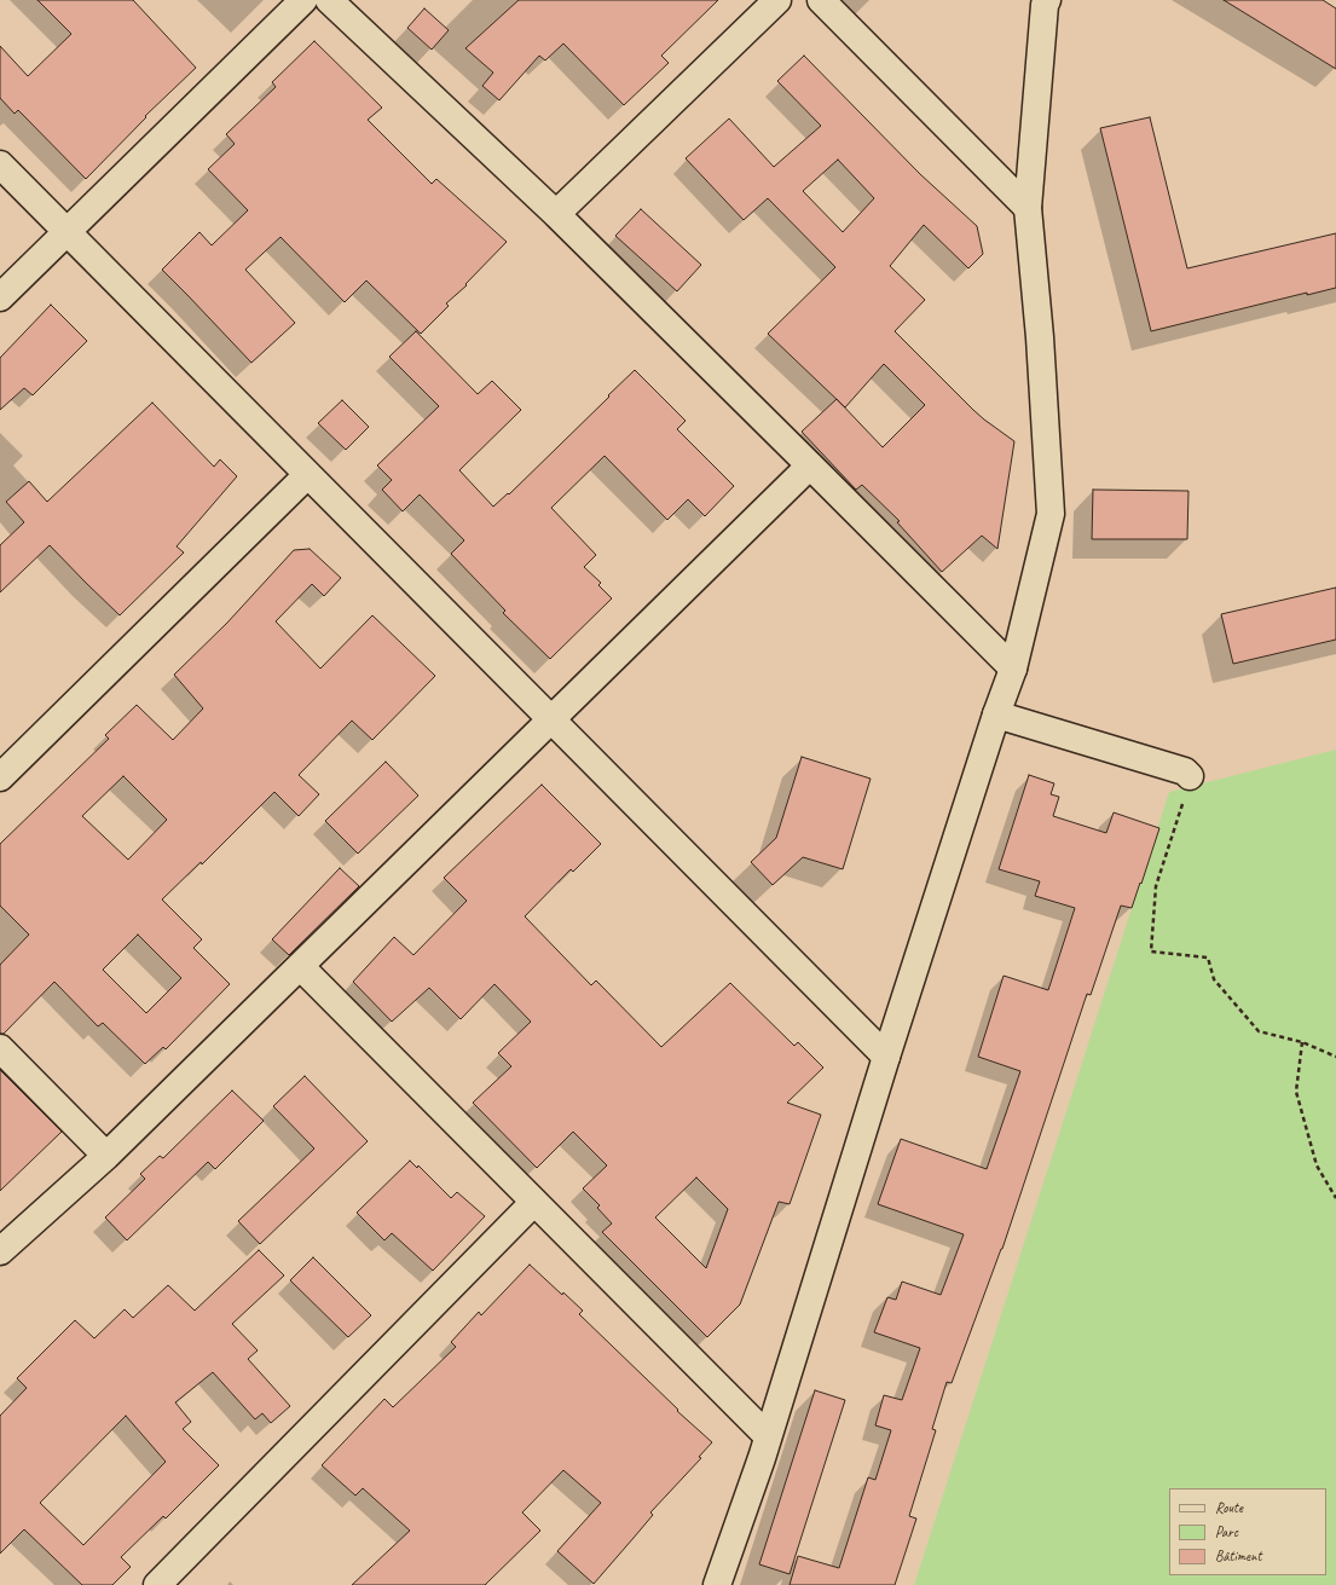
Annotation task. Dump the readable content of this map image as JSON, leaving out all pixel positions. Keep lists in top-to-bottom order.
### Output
{
  "legend": ["Route", "Parc", "Bâtiment"]
}
